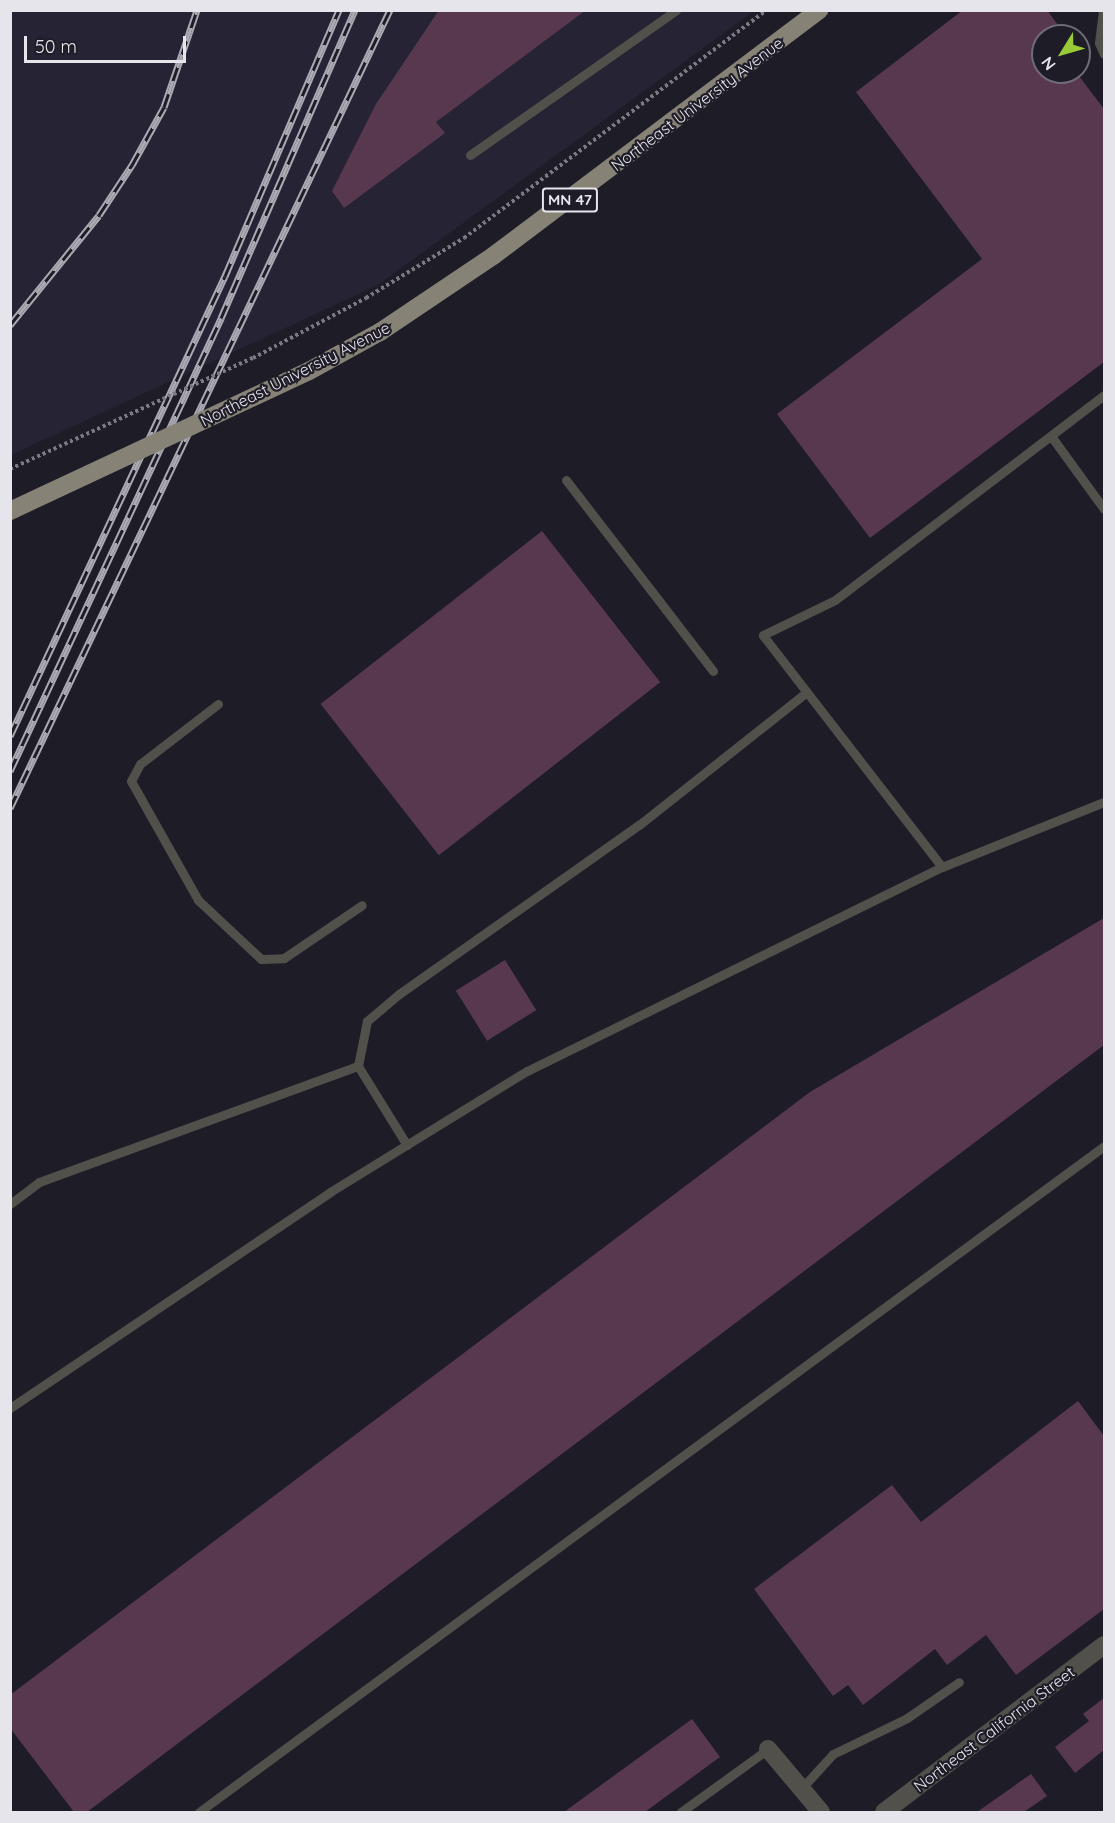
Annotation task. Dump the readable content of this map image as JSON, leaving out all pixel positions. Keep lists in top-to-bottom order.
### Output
{
  "streets": {
    "main road": ["Northeast University Avenue", "MN 47"],
    "street": ["Northeast California Street"]
  },
  "scale_bar": "50 m",
  "north": "bottom left"
}
